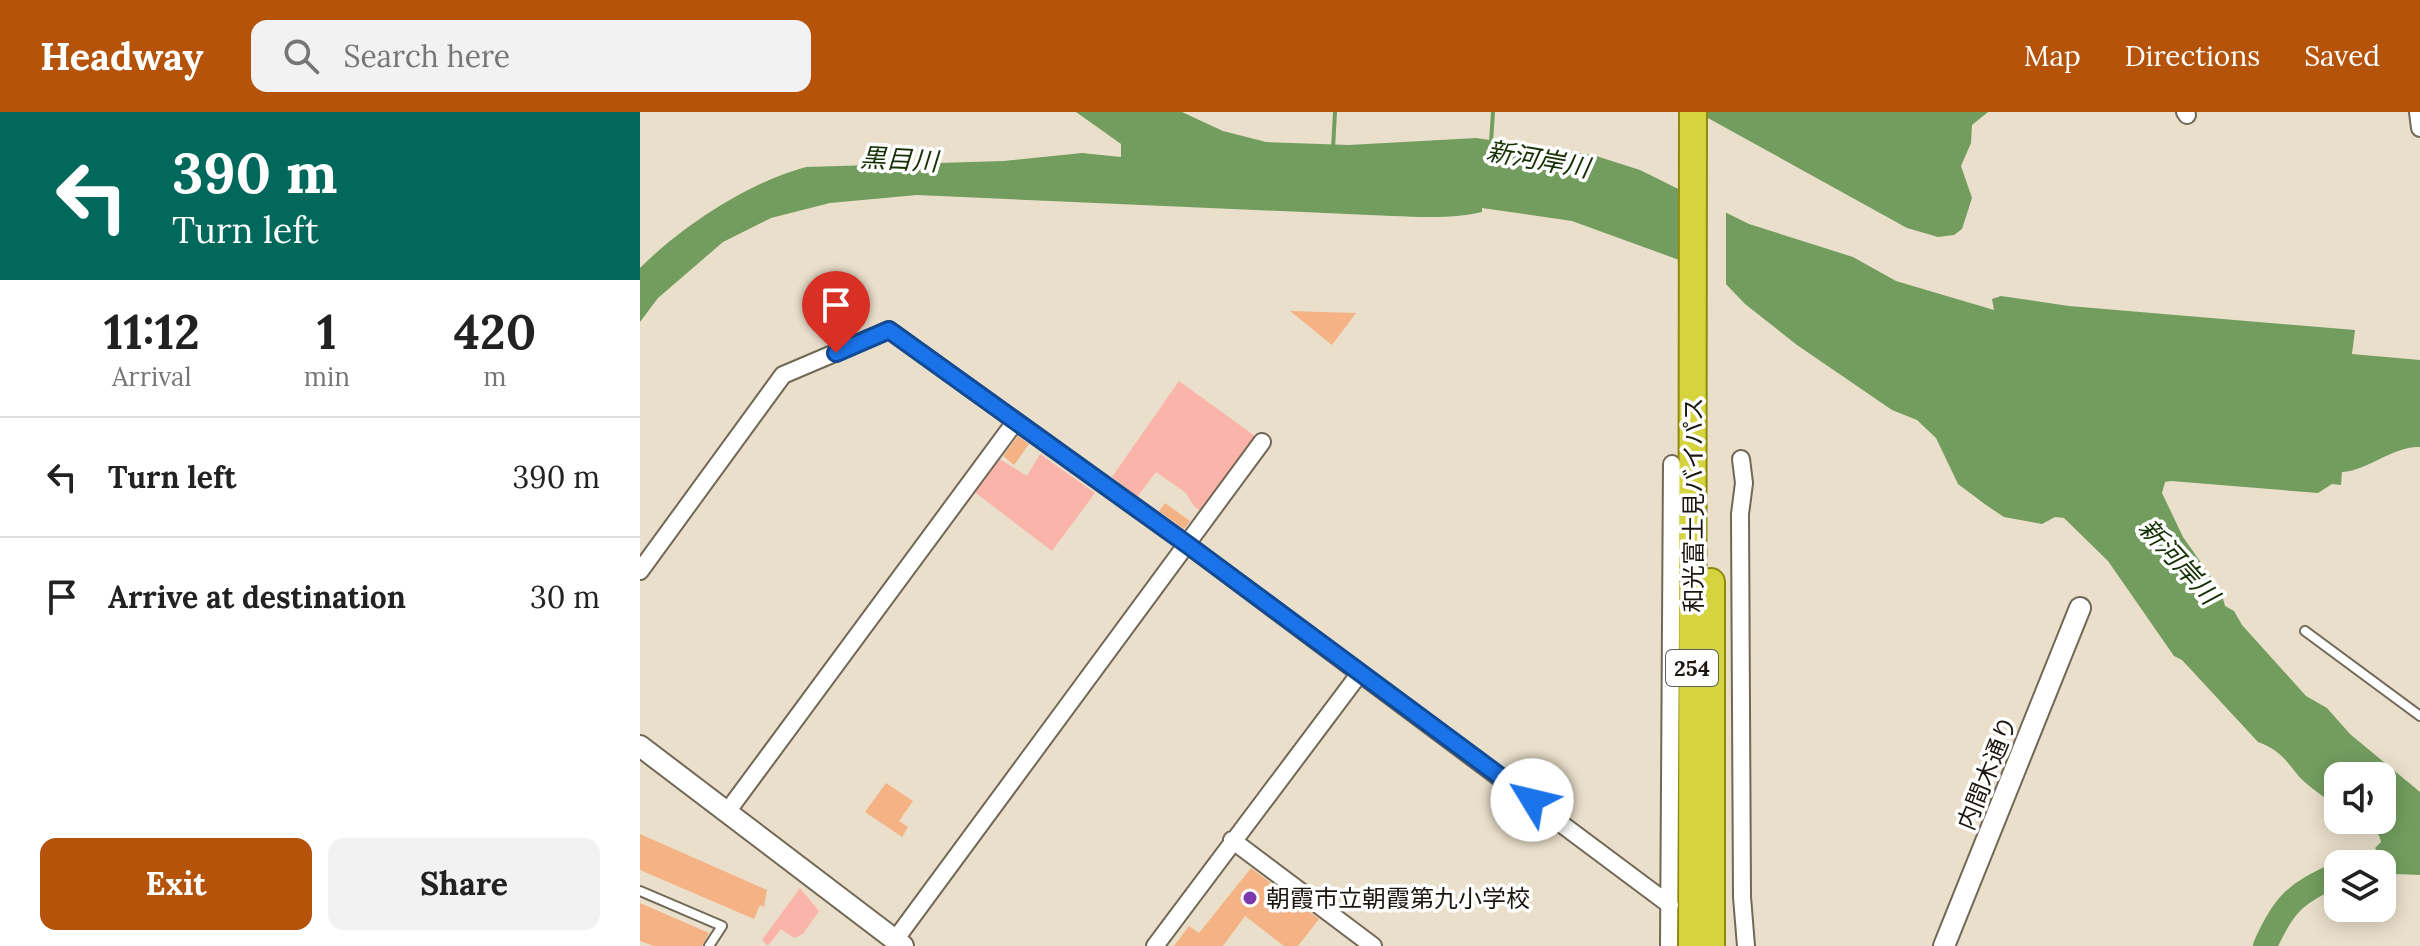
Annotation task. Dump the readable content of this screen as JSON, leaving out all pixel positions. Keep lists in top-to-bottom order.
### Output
{
  "streets": {
    "highway": ["和光富士見バイパス", "254"],
    "street": ["内間木通り"]
  },
  "water": ["黒目川", "新河岸川"],
  "places": ["朝霞市立朝霞第九小学校"],
  "page": {
    "header": "Headway",
    "search": "Search here",
    "nav": ["Map", "Directions", "Saved"],
    "turn": ["390 m", "Turn left"],
    "eta": [
      "11:12",
      "Arrival",
      "1",
      "min",
      "420",
      "m"
    ],
    "list": [
      {
        "name": "Turn left",
        "value": "390 m"
      },
      {
        "name": "Arrive at destination",
        "value": "30 m"
      }
    ],
    "buttons": ["Exit", "Share"]
  }
}
